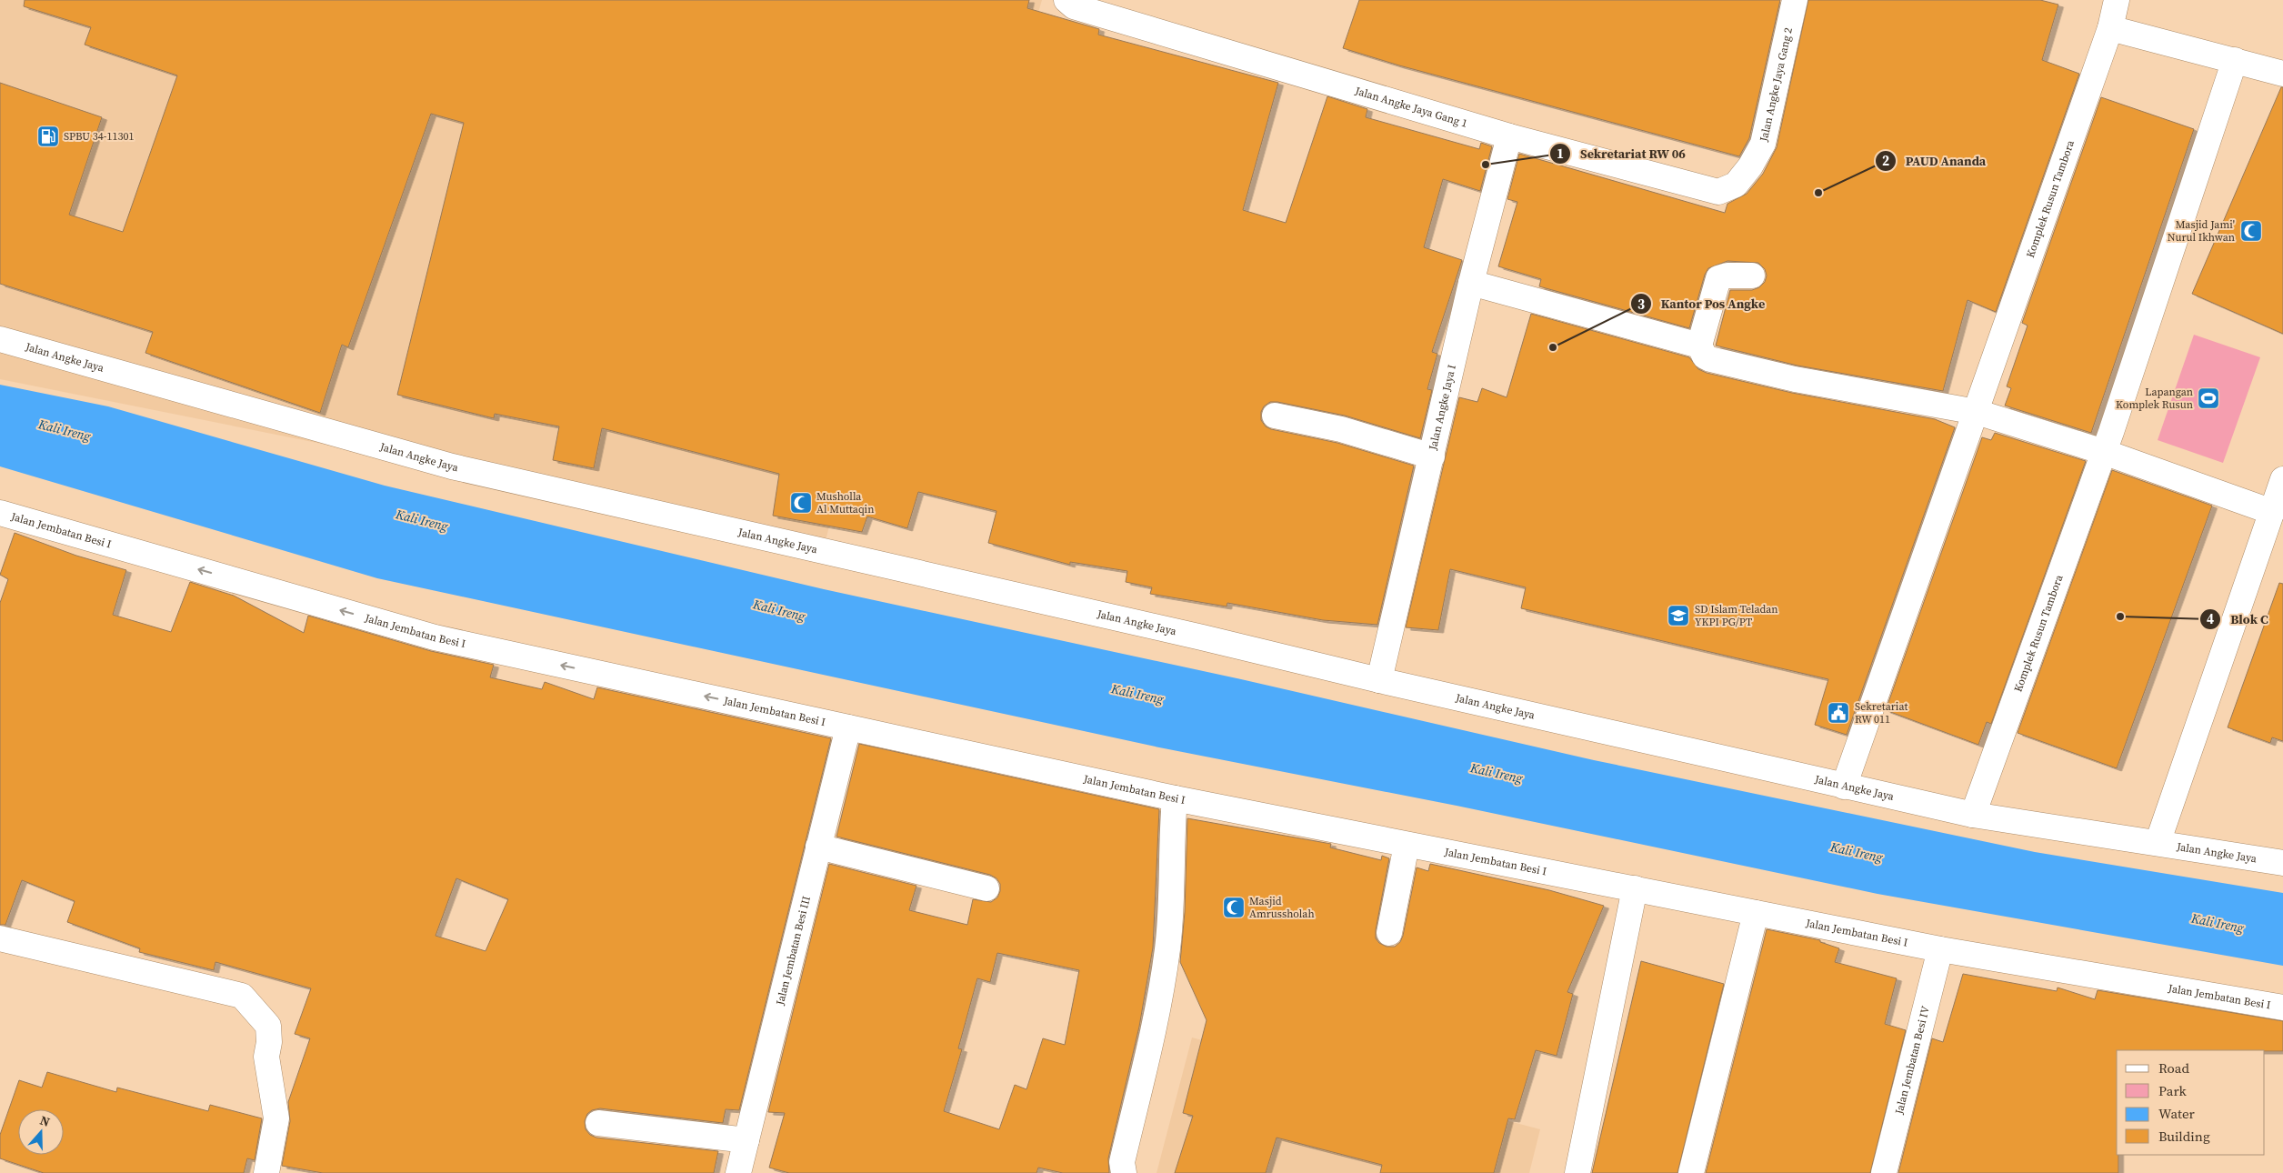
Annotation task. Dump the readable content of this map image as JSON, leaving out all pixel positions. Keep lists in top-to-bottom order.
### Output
{
  "streets": {
    "street": [
      "Jalan Angke Jaya Gang 2",
      "Jalan Angke Jaya Gang 1",
      "Komplek Rusun Tambora",
      "Jalan Angke Jaya",
      "Jalan Angke Jaya I",
      "Jalan Jembatan Besi I",
      "Jalan Jembatan Besi III",
      "Jalan Jembatan Besi IV"
    ]
  },
  "crossings": [
    ["Jalan Angke Jaya Gang 2", "Jalan Angke Jaya Gang 1"],
    ["Jalan Angke Jaya Gang 1", "Jalan Angke Jaya I"],
    ["Komplek Rusun Tambora", "Jalan Angke Jaya"],
    ["Jalan Angke Jaya", "Jalan Angke Jaya I"],
    ["Jalan Jembatan Besi I", "Jalan Jembatan Besi III"],
    ["Jalan Jembatan Besi I", "Jalan Jembatan Besi IV"]
  ],
  "one_way": ["Jalan Jembatan Besi I"],
  "water": ["Kali Ireng"],
  "places": {
    "fuel station": ["SPBU 34-11301"],
    "other": [
      "Sekretariat RW 06",
      "PAUD Ananda",
      "Kantor Pos Angke",
      "Blok C"
    ],
    "mosque": ["Masjid Jami' Nurul Ikhwan", "Musholla Al Muttaqin", "Masjid Amrussholah"],
    "sports": ["Lapangan Komplek Rusun"],
    "school or university": ["SD Islam Teladan YKPI PG/PT"],
    "public building": ["Sekretariat RW 011"]
  },
  "legend": [
    "Road",
    "Park",
    "Water",
    "Building"
  ],
  "north": "top"
}
